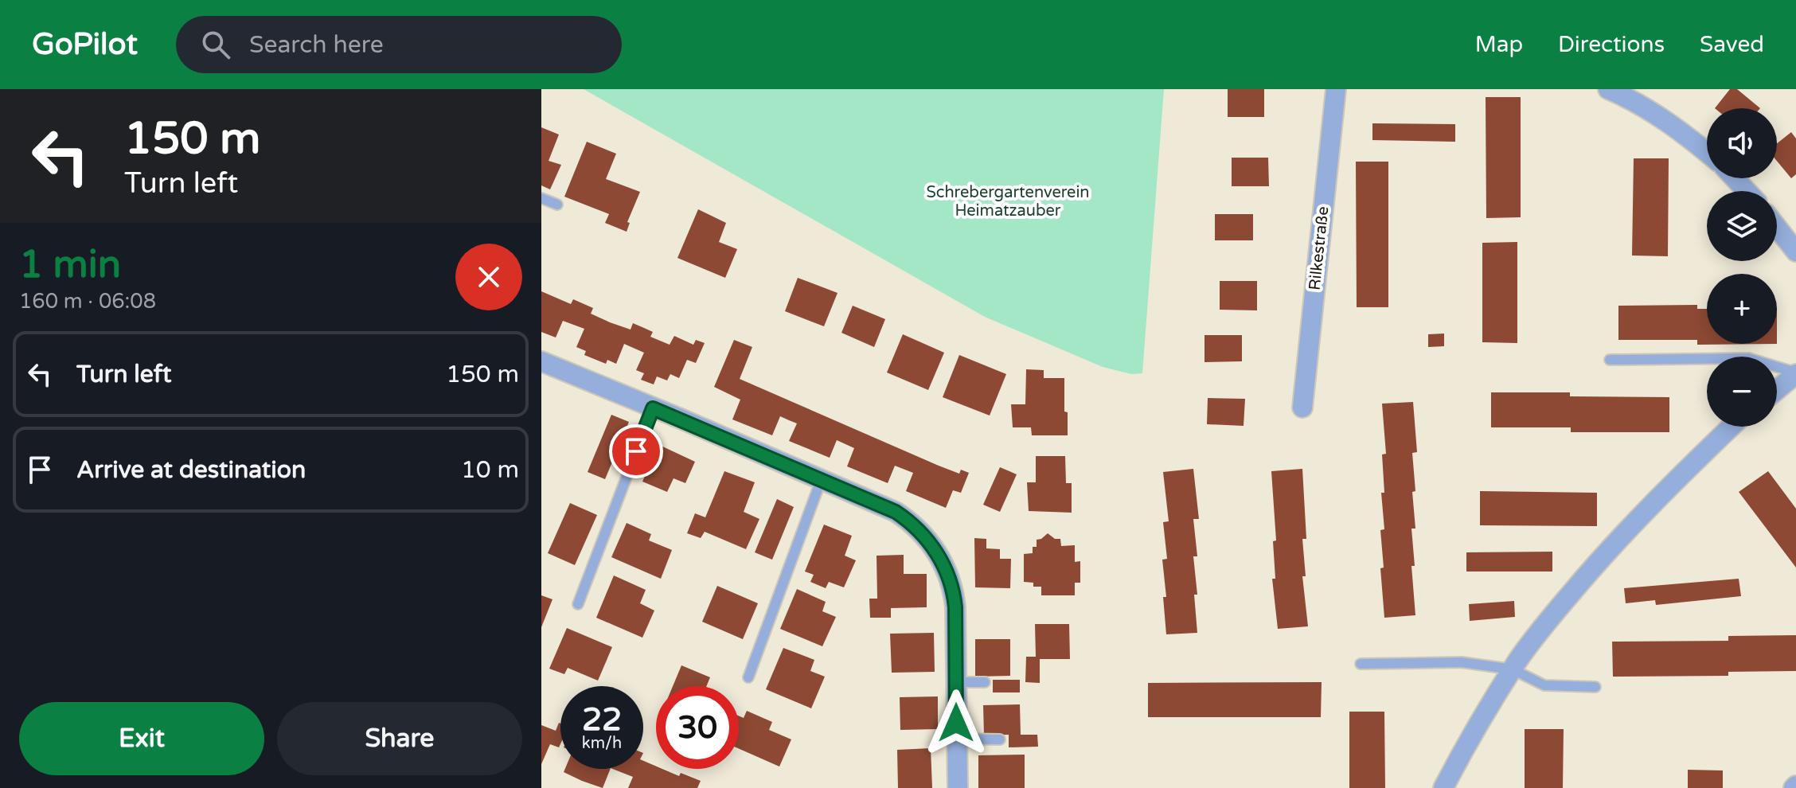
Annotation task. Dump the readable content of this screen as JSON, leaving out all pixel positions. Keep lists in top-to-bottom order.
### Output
{
  "streets": {
    "street": ["Rilkestraße"]
  },
  "parks": ["Schrebergartenverein Heimatzauber"],
  "page": {
    "header": "GoPilot",
    "search": "Search here",
    "nav": ["Map", "Directions", "Saved"],
    "turn": ["150 m", "Turn left"],
    "map_buttons": ["+", "−"],
    "heading": ["1 min", "160 m · 06:08"],
    "list": [
      {
        "name": "Turn left",
        "value": "150 m"
      },
      {
        "name": "Arrive at destination",
        "value": "10 m"
      }
    ],
    "speed": "22 km/h",
    "limit": "30",
    "buttons": ["Exit", "Share"]
  }
}
